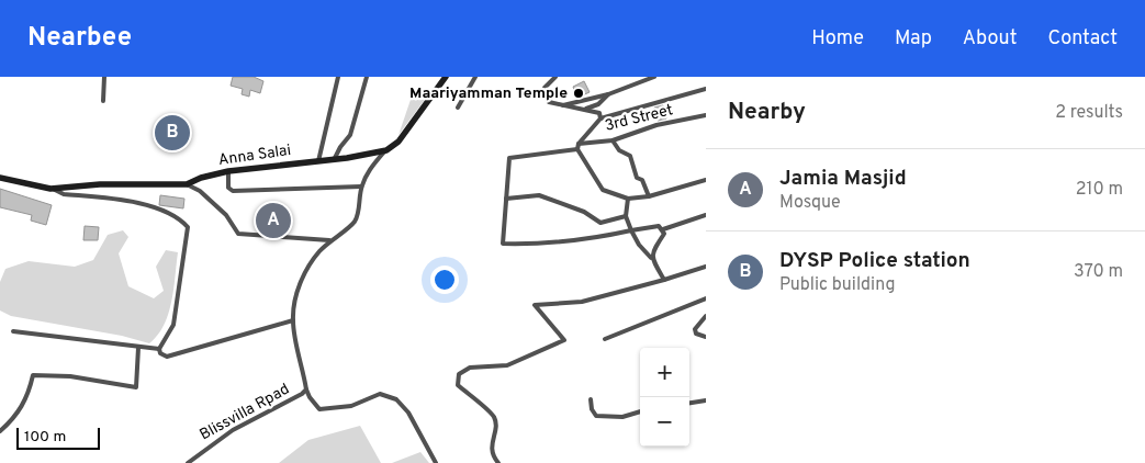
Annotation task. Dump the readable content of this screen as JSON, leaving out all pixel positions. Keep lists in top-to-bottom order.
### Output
{
  "streets": {
    "street": ["3rd Street", "Anna Salai", "Blissvilla Rpad"]
  },
  "crossings": [
    ["Anna Salai", "Blissvilla Rpad"]
  ],
  "places": ["Maariyamman Temple"],
  "scale_bar": "100 m",
  "page": {
    "header": "Nearbee",
    "nav": [
      "Home",
      "Map",
      "About",
      "Contact"
    ],
    "heading": ["Nearby", "2 results"],
    "pins": ["B", "A"],
    "list": [
      {
        "mark": "A",
        "name": "Jamia Masjid",
        "note": "Mosque",
        "value": "210 m"
      },
      {
        "mark": "B",
        "name": "DYSP Police station",
        "note": "Public building",
        "value": "370 m"
      }
    ],
    "map_buttons": ["+", "−"],
    "scale": "100 m"
  }
}
